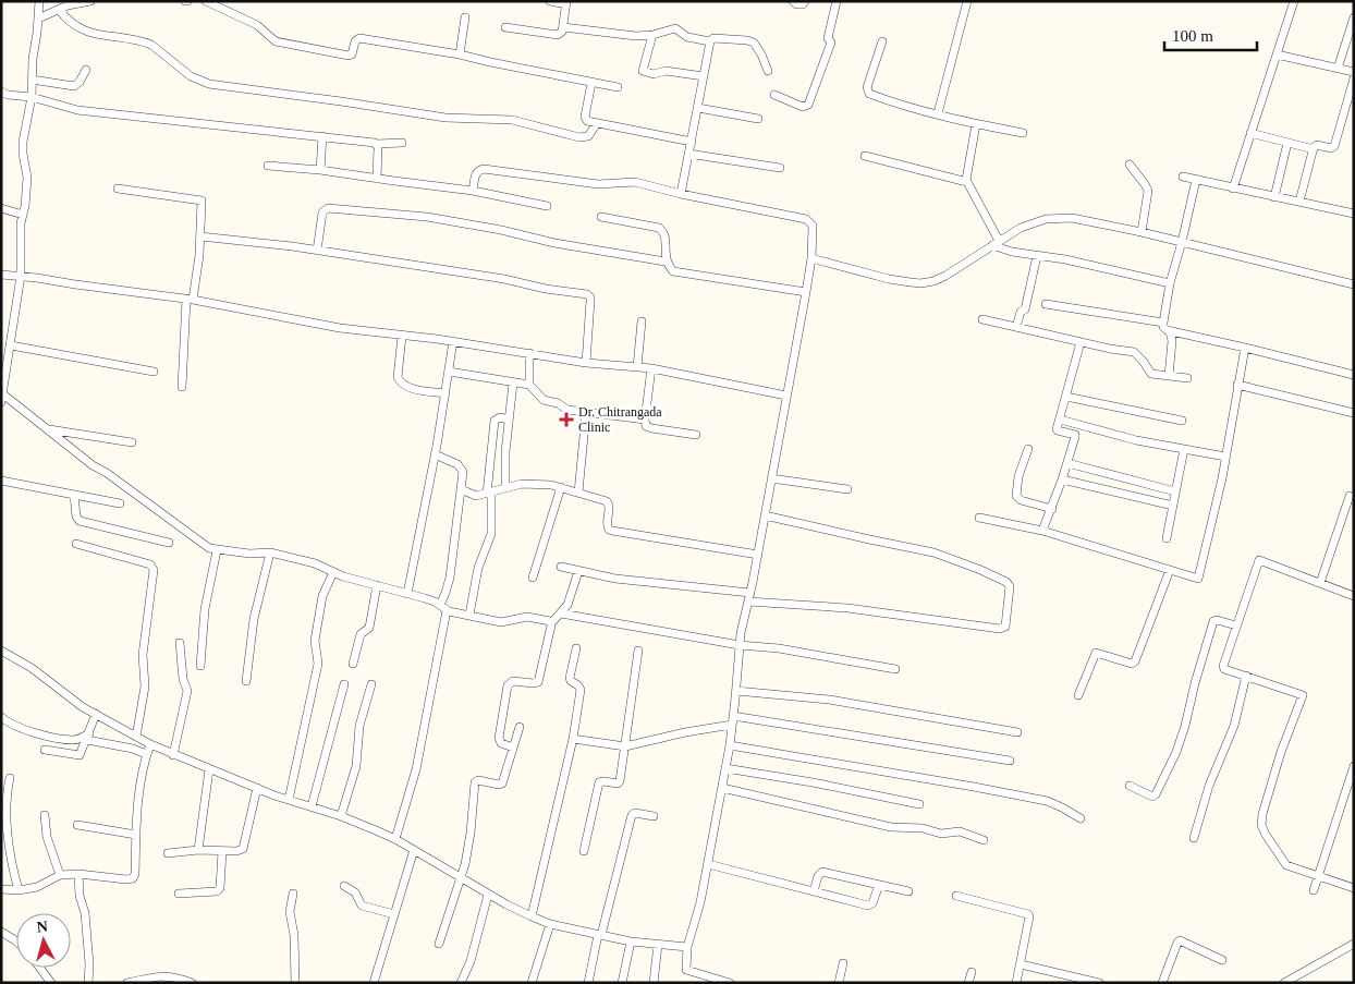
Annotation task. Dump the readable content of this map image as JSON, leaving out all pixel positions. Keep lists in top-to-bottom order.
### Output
{
  "places": {
    "health": ["Dr. Chitrangada Clinic"]
  },
  "scale_bar": "100 m",
  "north": "top"
}
